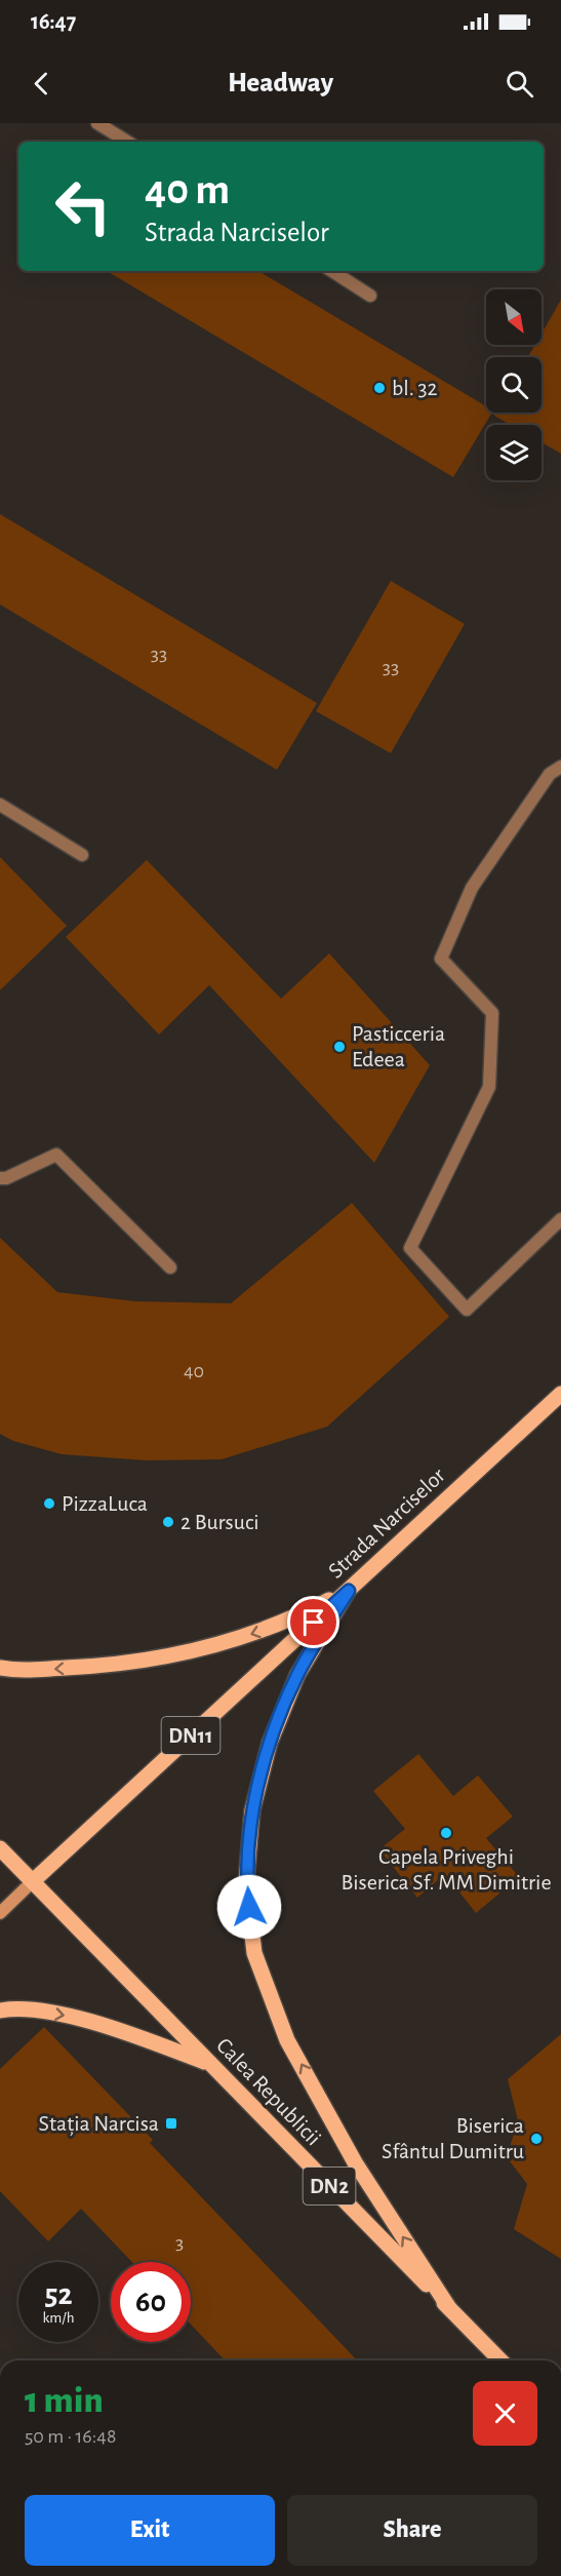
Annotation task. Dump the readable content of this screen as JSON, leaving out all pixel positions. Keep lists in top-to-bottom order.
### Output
{
  "streets": {
    "main road": [
      "Strada Narciselor",
      "DN11",
      "Calea Republicii",
      "DN2"
    ]
  },
  "crossings": [
    ["Strada Narciselor", "DN11"],
    ["Strada Narciselor", "Calea Republicii"],
    ["DN11", "Calea Republicii"]
  ],
  "places": {
    "other": [
      "bl. 32",
      "Pasticceria Edeea",
      "PizzaLuca",
      "2 Bursuci",
      "Capela Priveghi Biserica Sf. MM Dimitrie",
      "Biserica Sfântul Dumitru"
    ],
    "transit": ["Stația Narcisa"]
  },
  "house_numbers": [
    "33",
    "33",
    "40",
    "3"
  ],
  "north": "bottom right",
  "page": {
    "status": "16:47",
    "header": "Headway",
    "turn": ["40 m", "Strada Narciselor"],
    "speed": "52 km/h",
    "limit": "60",
    "heading": ["1 min", "50 m · 16:48"],
    "buttons": ["Exit", "Share"]
  }
}
